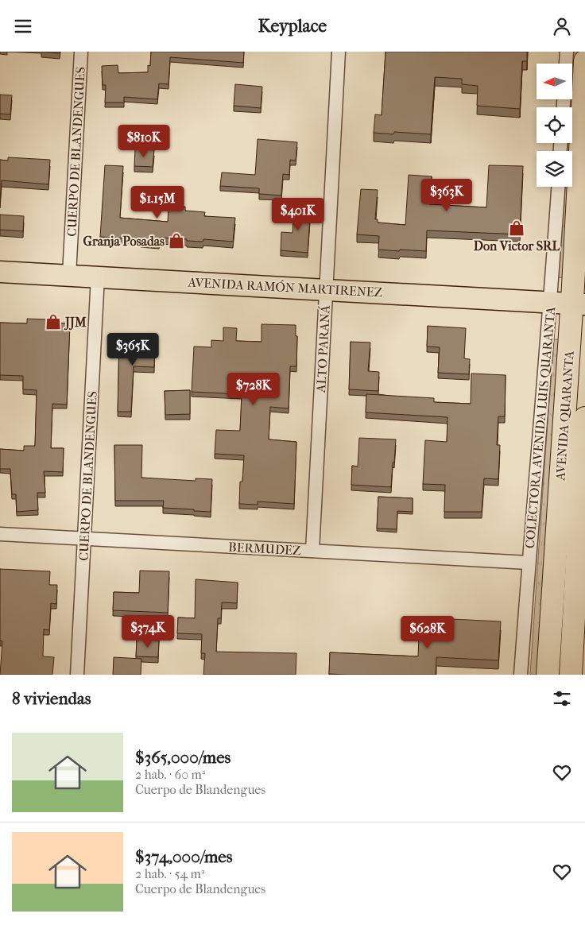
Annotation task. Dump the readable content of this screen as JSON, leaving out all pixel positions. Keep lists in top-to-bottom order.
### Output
{
  "streets": {
    "highway": ["AVENIDA QUARANTA"],
    "main road": ["AVENIDA RAMÓN MARTIRENEZ"],
    "street": [
      "CUERPO DE BLANDENGUES",
      "ALTO PARANÁ",
      "COLECTORA AVENIDA LUIS QUARANTA",
      "BERMUDEZ"
    ]
  },
  "crossings": [
    ["CUERPO DE BLANDENGUES", "AVENIDA RAMÓN MARTIRENEZ"],
    ["CUERPO DE BLANDENGUES", "BERMUDEZ"],
    ["AVENIDA RAMÓN MARTIRENEZ", "ALTO PARANÁ"],
    ["AVENIDA RAMÓN MARTIRENEZ", "AVENIDA QUARANTA"],
    ["AVENIDA RAMÓN MARTIRENEZ", "COLECTORA AVENIDA LUIS QUARANTA"],
    ["ALTO PARANÁ", "BERMUDEZ"],
    ["AVENIDA QUARANTA", "COLECTORA AVENIDA LUIS QUARANTA"],
    ["COLECTORA AVENIDA LUIS QUARANTA", "BERMUDEZ"]
  ],
  "places": {
    "shop": ["Don Victor SRL", "Granja Posadas", "JJM"]
  },
  "north": "left",
  "page": {
    "header": "Keyplace",
    "price": [
      "$810K",
      "$363K",
      "$1.15M",
      "$401K",
      "$365K",
      "$728K",
      "$374K",
      "$628K"
    ],
    "heading": "8 viviendas",
    "list": [
      {
        "name": "$365,000/mes",
        "note": "2 hab. · 60 m² · Cuerpo de Blandengues"
      },
      {
        "name": "$374,000/mes",
        "note": "2 hab. · 54 m² · Cuerpo de Blandengues"
      }
    ]
  }
}
